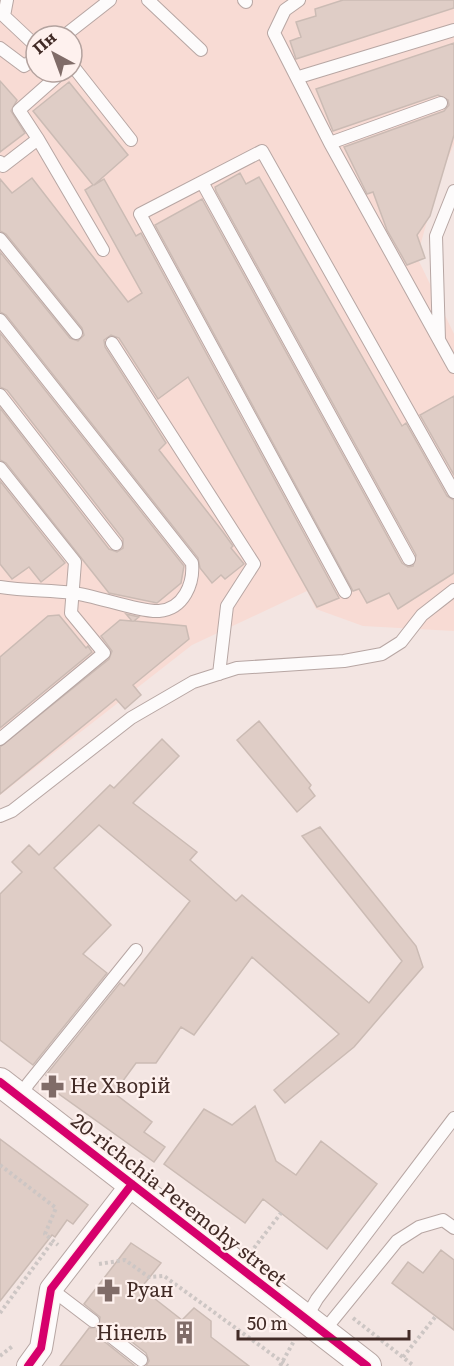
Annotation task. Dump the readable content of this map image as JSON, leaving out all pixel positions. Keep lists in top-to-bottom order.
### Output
{
  "streets": {
    "street": ["20-richchia Peremohy street"]
  },
  "places": {
    "pharmacy": ["Не Хворій", "Руан"],
    "building": ["Нінель"]
  },
  "scale_bar": "50 m",
  "north": "top left"
}
